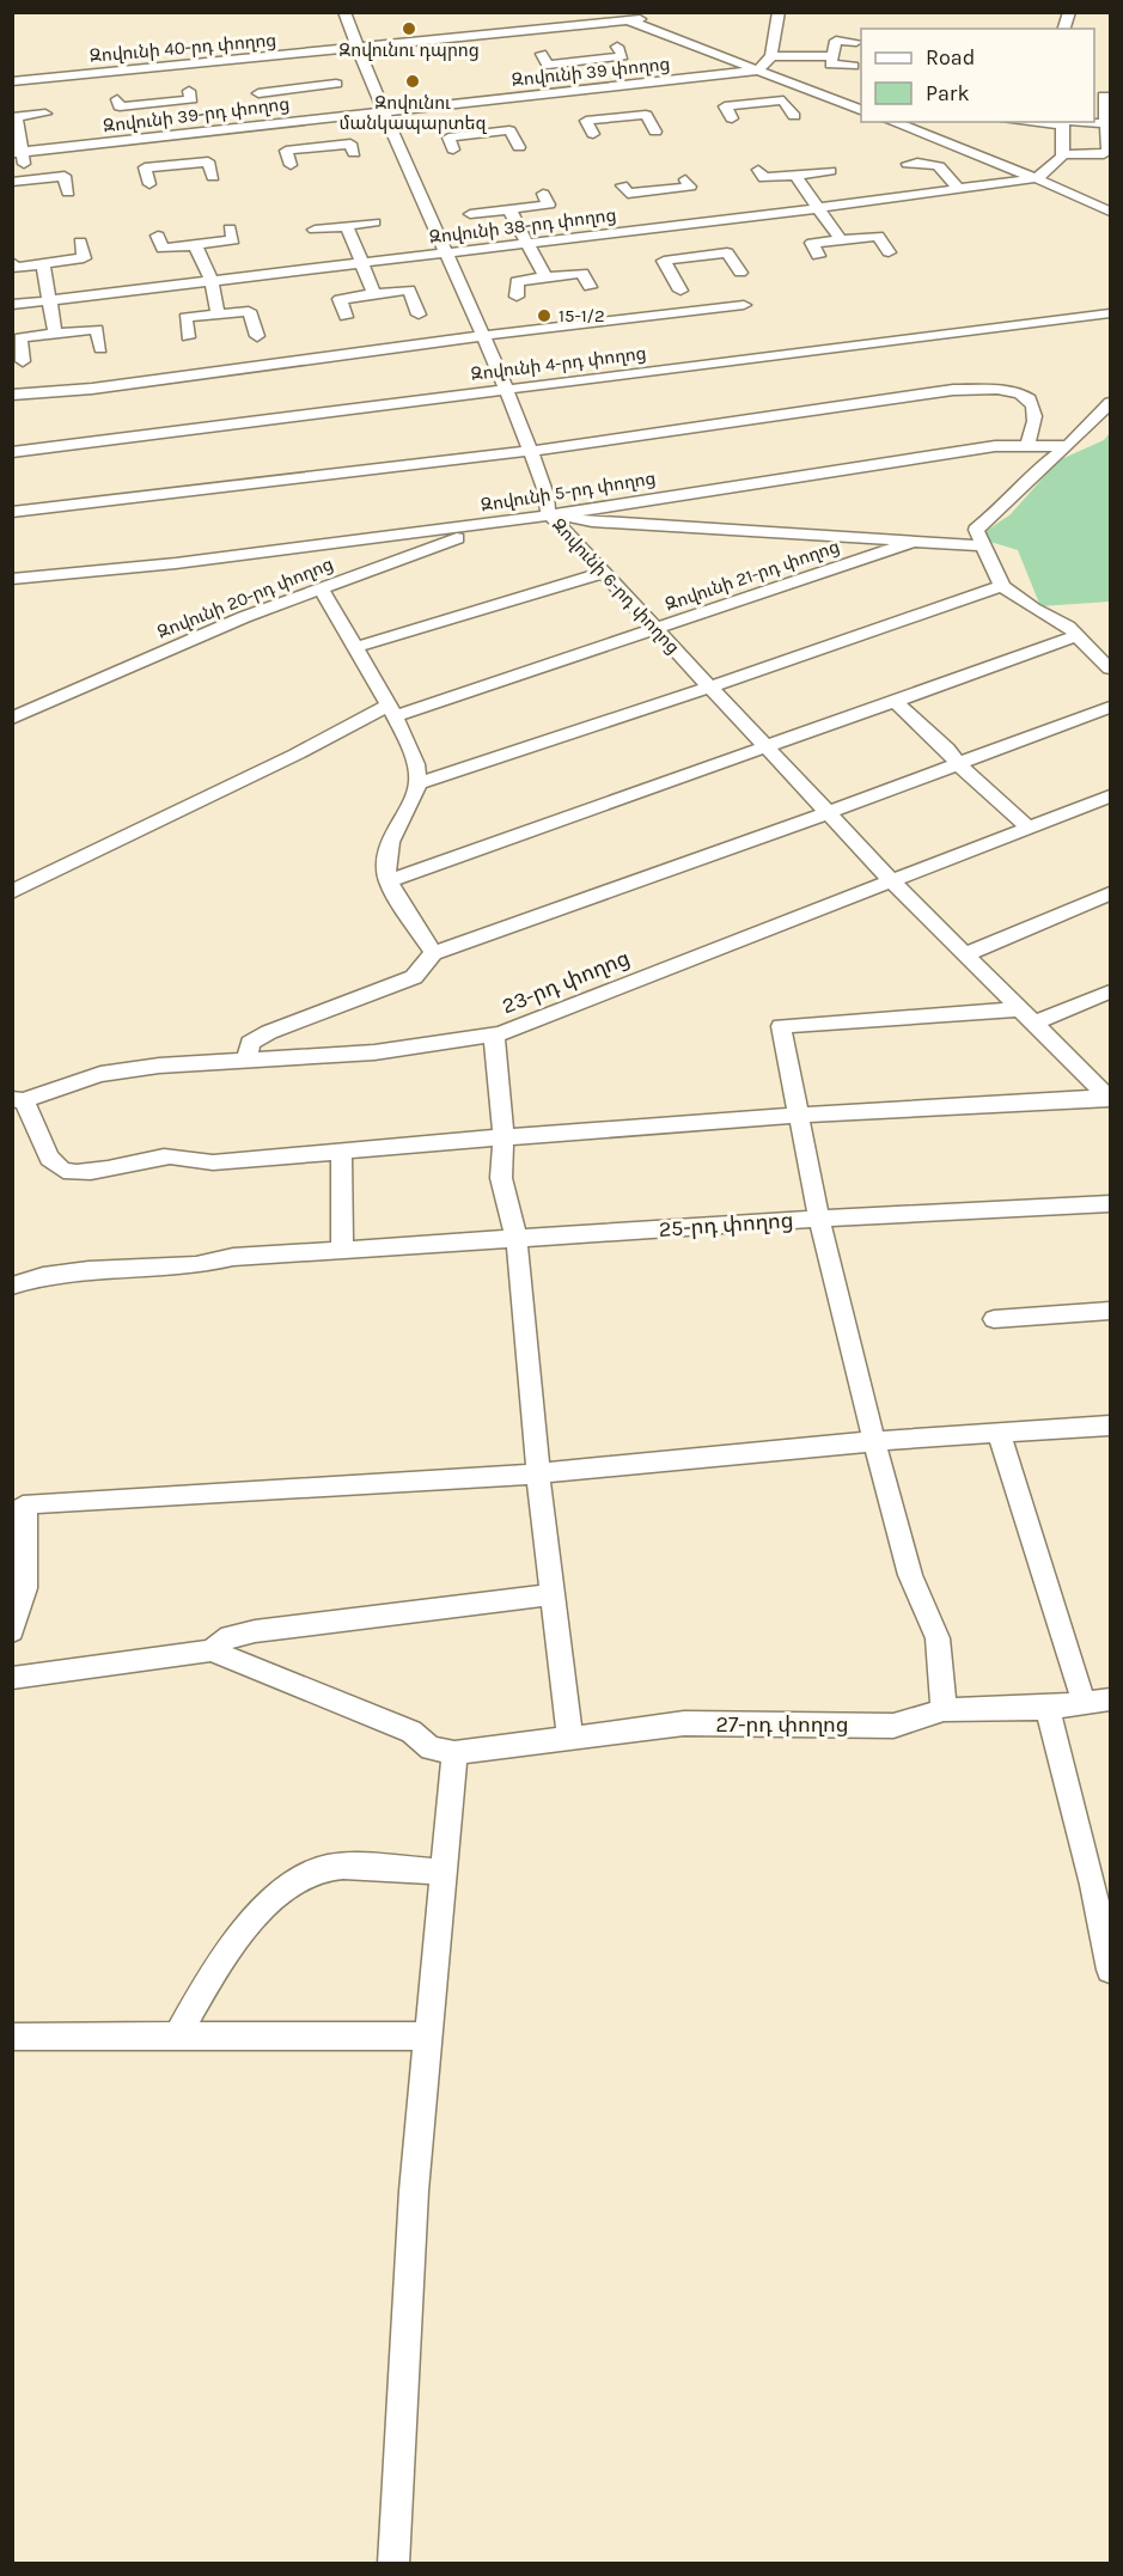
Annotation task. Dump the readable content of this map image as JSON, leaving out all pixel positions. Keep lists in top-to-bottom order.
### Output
{
  "streets": {
    "street": [
      "Զովունի 40-րդ փողոց",
      "Զովունի 39 փողոց",
      "Զովունի 39-րդ փողոց",
      "Զովունի 38-րդ փողոց",
      "Զովունի 4-րդ փողոց",
      "Զովունի 5-րդ փողոց",
      "Զովունի 21-րդ փողոց",
      "Զովունի 6-րդ փողոց",
      "Զովունի 20-րդ փողոց",
      "23-րդ փողոց",
      "25-րդ փողոց",
      "27-րդ փողոց"
    ]
  },
  "crossings": [
    ["Զովունի 40-րդ փողոց", "Զովունի 6-րդ փողոց"],
    ["Զովունի 39 փողոց", "Զովունի 39-րդ փողոց"],
    ["Զովունի 39 փողոց", "Զովունի 6-րդ փողոց"],
    ["Զովունի 39-րդ փողոց", "Զովունի 6-րդ փողոց"],
    ["Զովունի 38-րդ փողոց", "Զովունի 6-րդ փողոց"],
    ["Զովունի 4-րդ փողոց", "Զովունի 6-րդ փողոց"],
    ["Զովունի 5-րդ փողոց", "Զովունի 6-րդ փողոց"],
    ["Զովունի 5-րդ փողոց", "Զովունի 20-րդ փողոց"],
    ["Զովունի 21-րդ փողոց", "Զովունի 6-րդ փողոց"],
    ["Զովունի 6-րդ փողոց", "23-րդ փողոց"]
  ],
  "places": ["Զովունու դպրոց", "Զովունու մանկապարտեզ", "15-1/2"],
  "legend": ["Road", "Park"]
}
